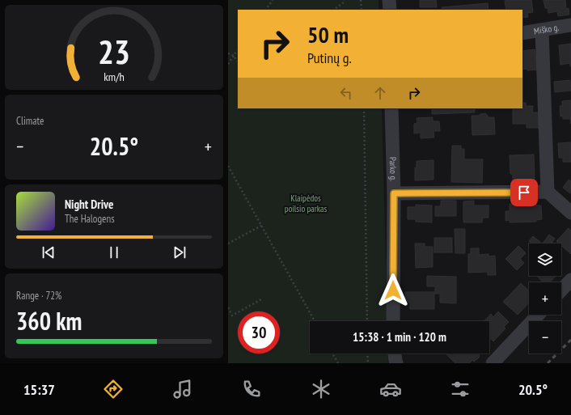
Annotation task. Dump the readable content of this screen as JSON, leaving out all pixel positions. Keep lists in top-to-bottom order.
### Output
{
  "streets": {
    "street": ["Miško g.", "Parko g."]
  },
  "parks": ["Klaipėdos poilsio parkas"],
  "page": {
    "turn": ["50 m", "Putinų g."],
    "tile": [
      "Climate",
      ["Range · 72%", "360 km"]
    ],
    "heat": ["−", "20.5°", "+"],
    "song": ["Night Drive", "The Halogens"],
    "map_buttons": ["+", "−"],
    "limit": "30",
    "trip": "15:38 · 1 min · 120 m",
    "tabs": ["15:37", "20.5°"],
    "gauge": ["23", "km/h"]
  }
}
